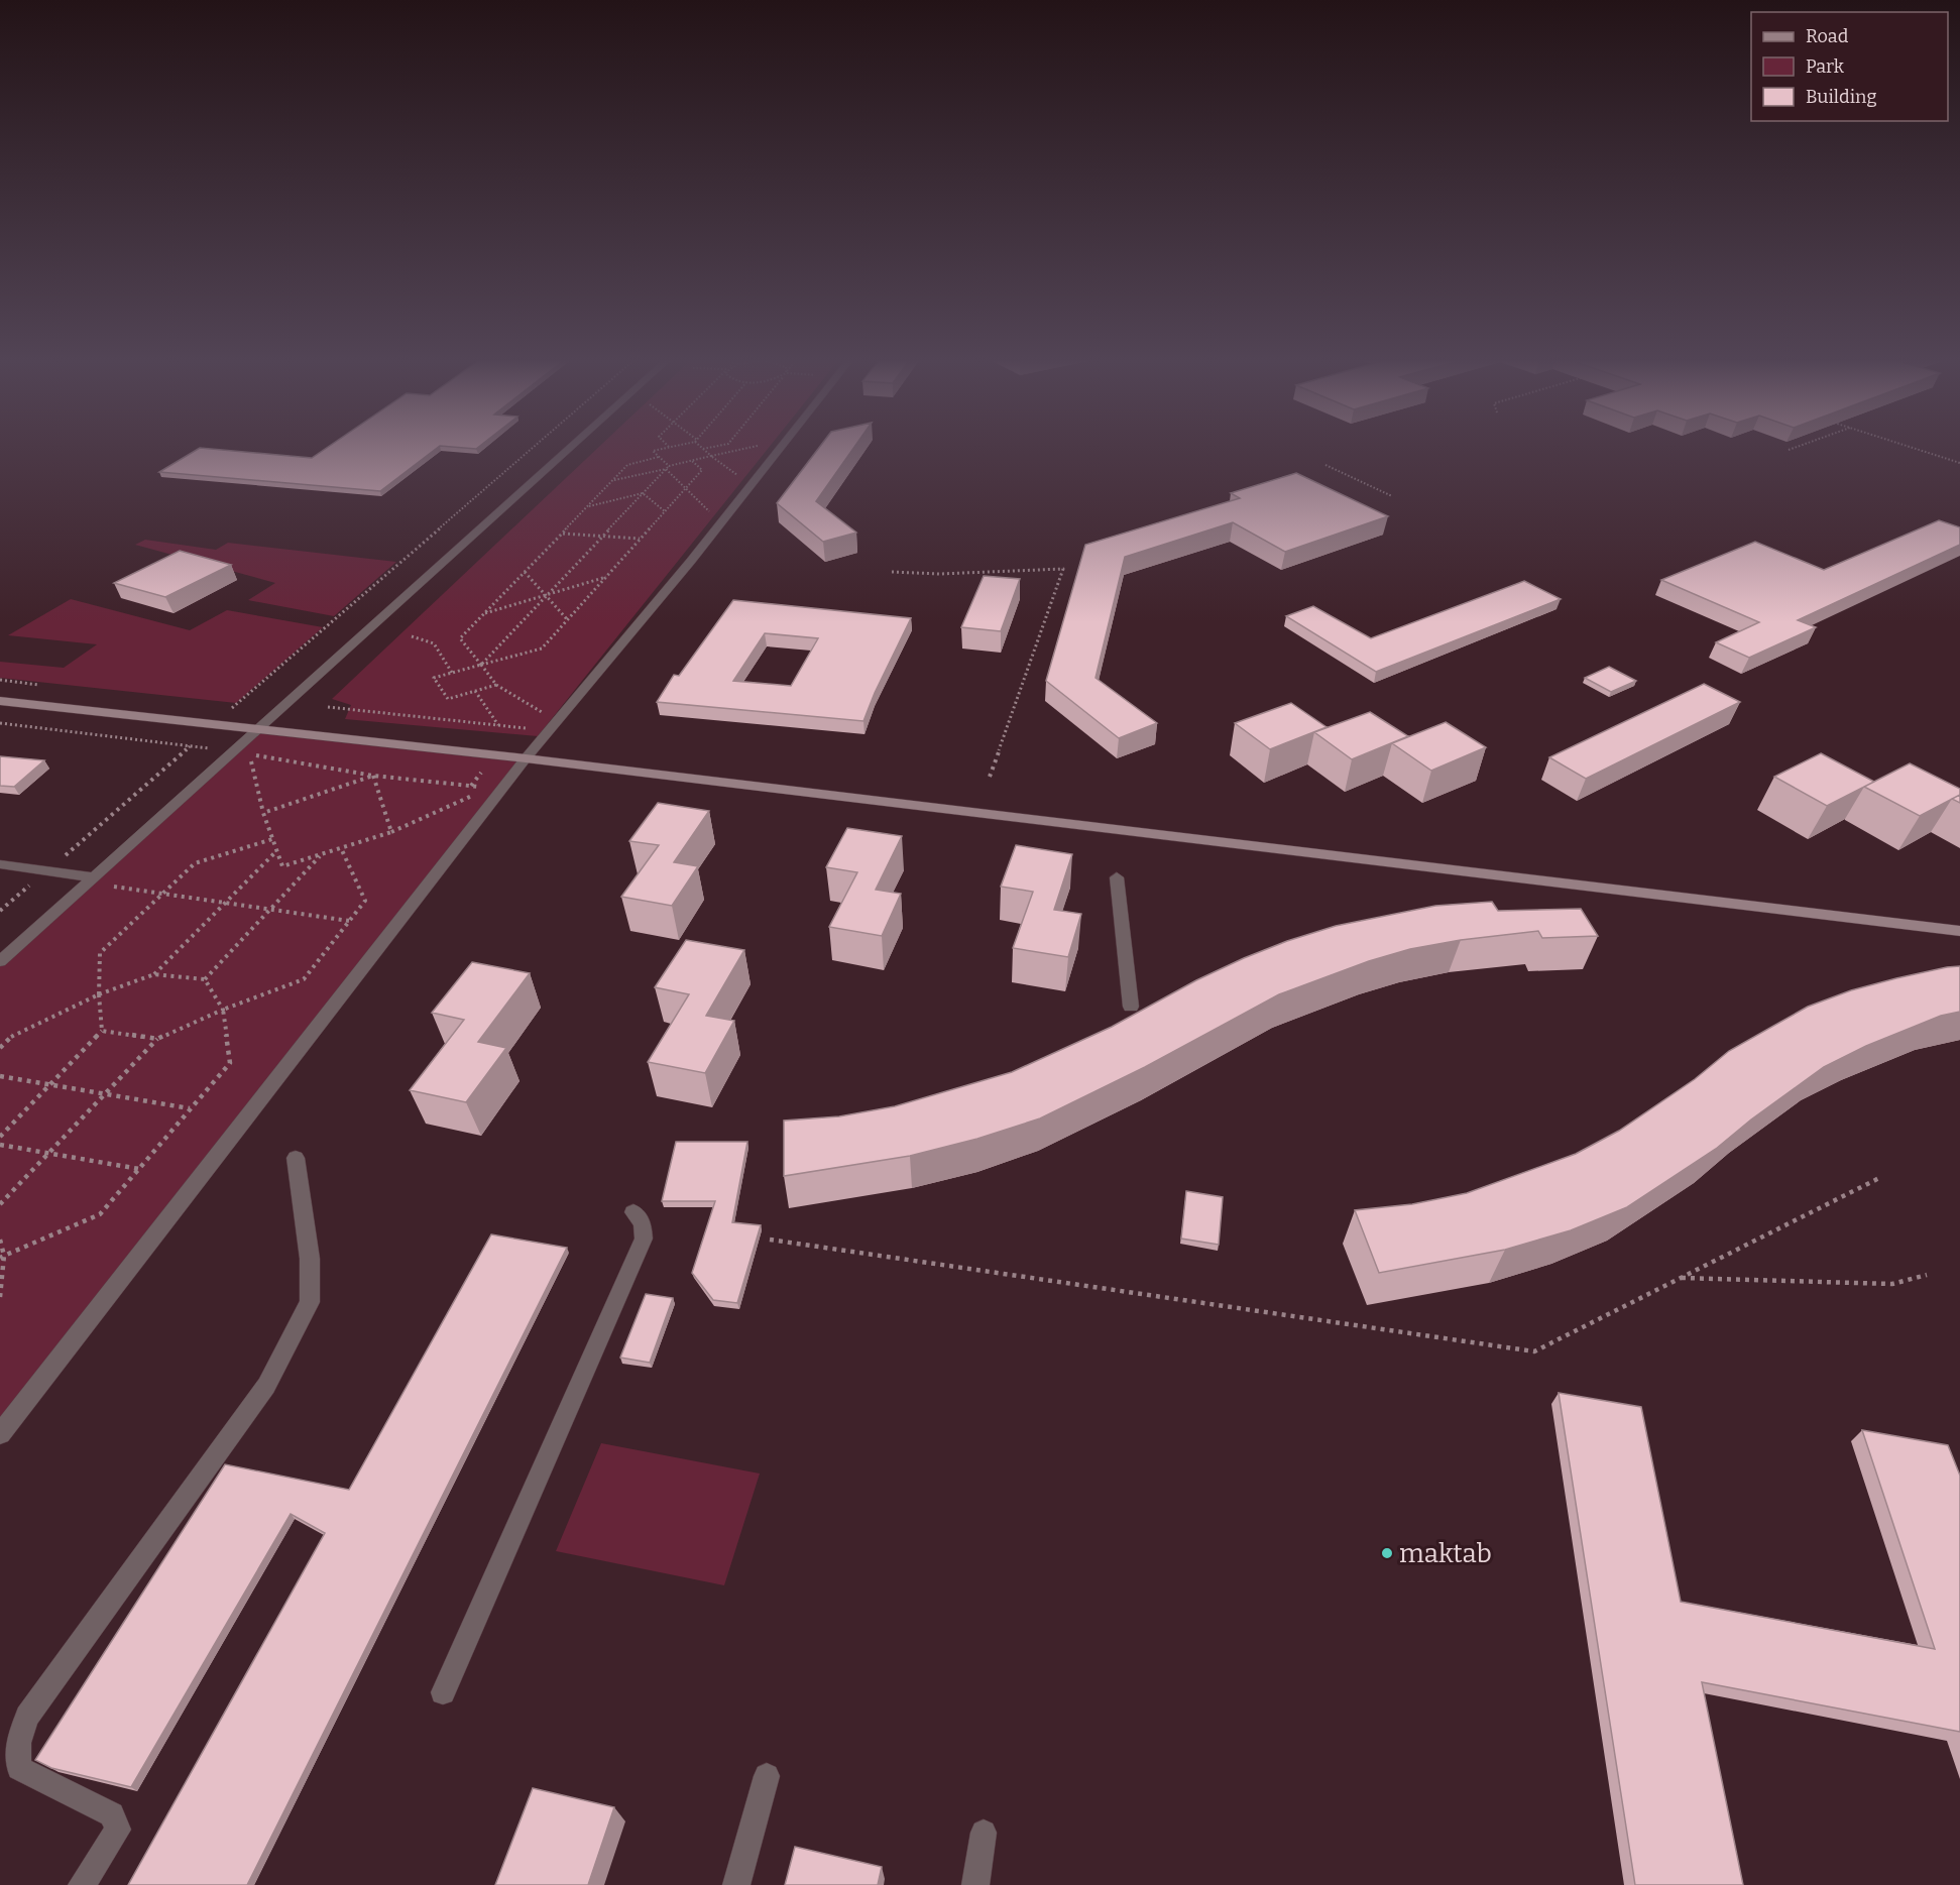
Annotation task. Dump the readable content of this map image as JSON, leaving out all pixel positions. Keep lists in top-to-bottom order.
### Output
{
  "places": ["maktab"],
  "legend": ["Road", "Park", "Building"]
}
